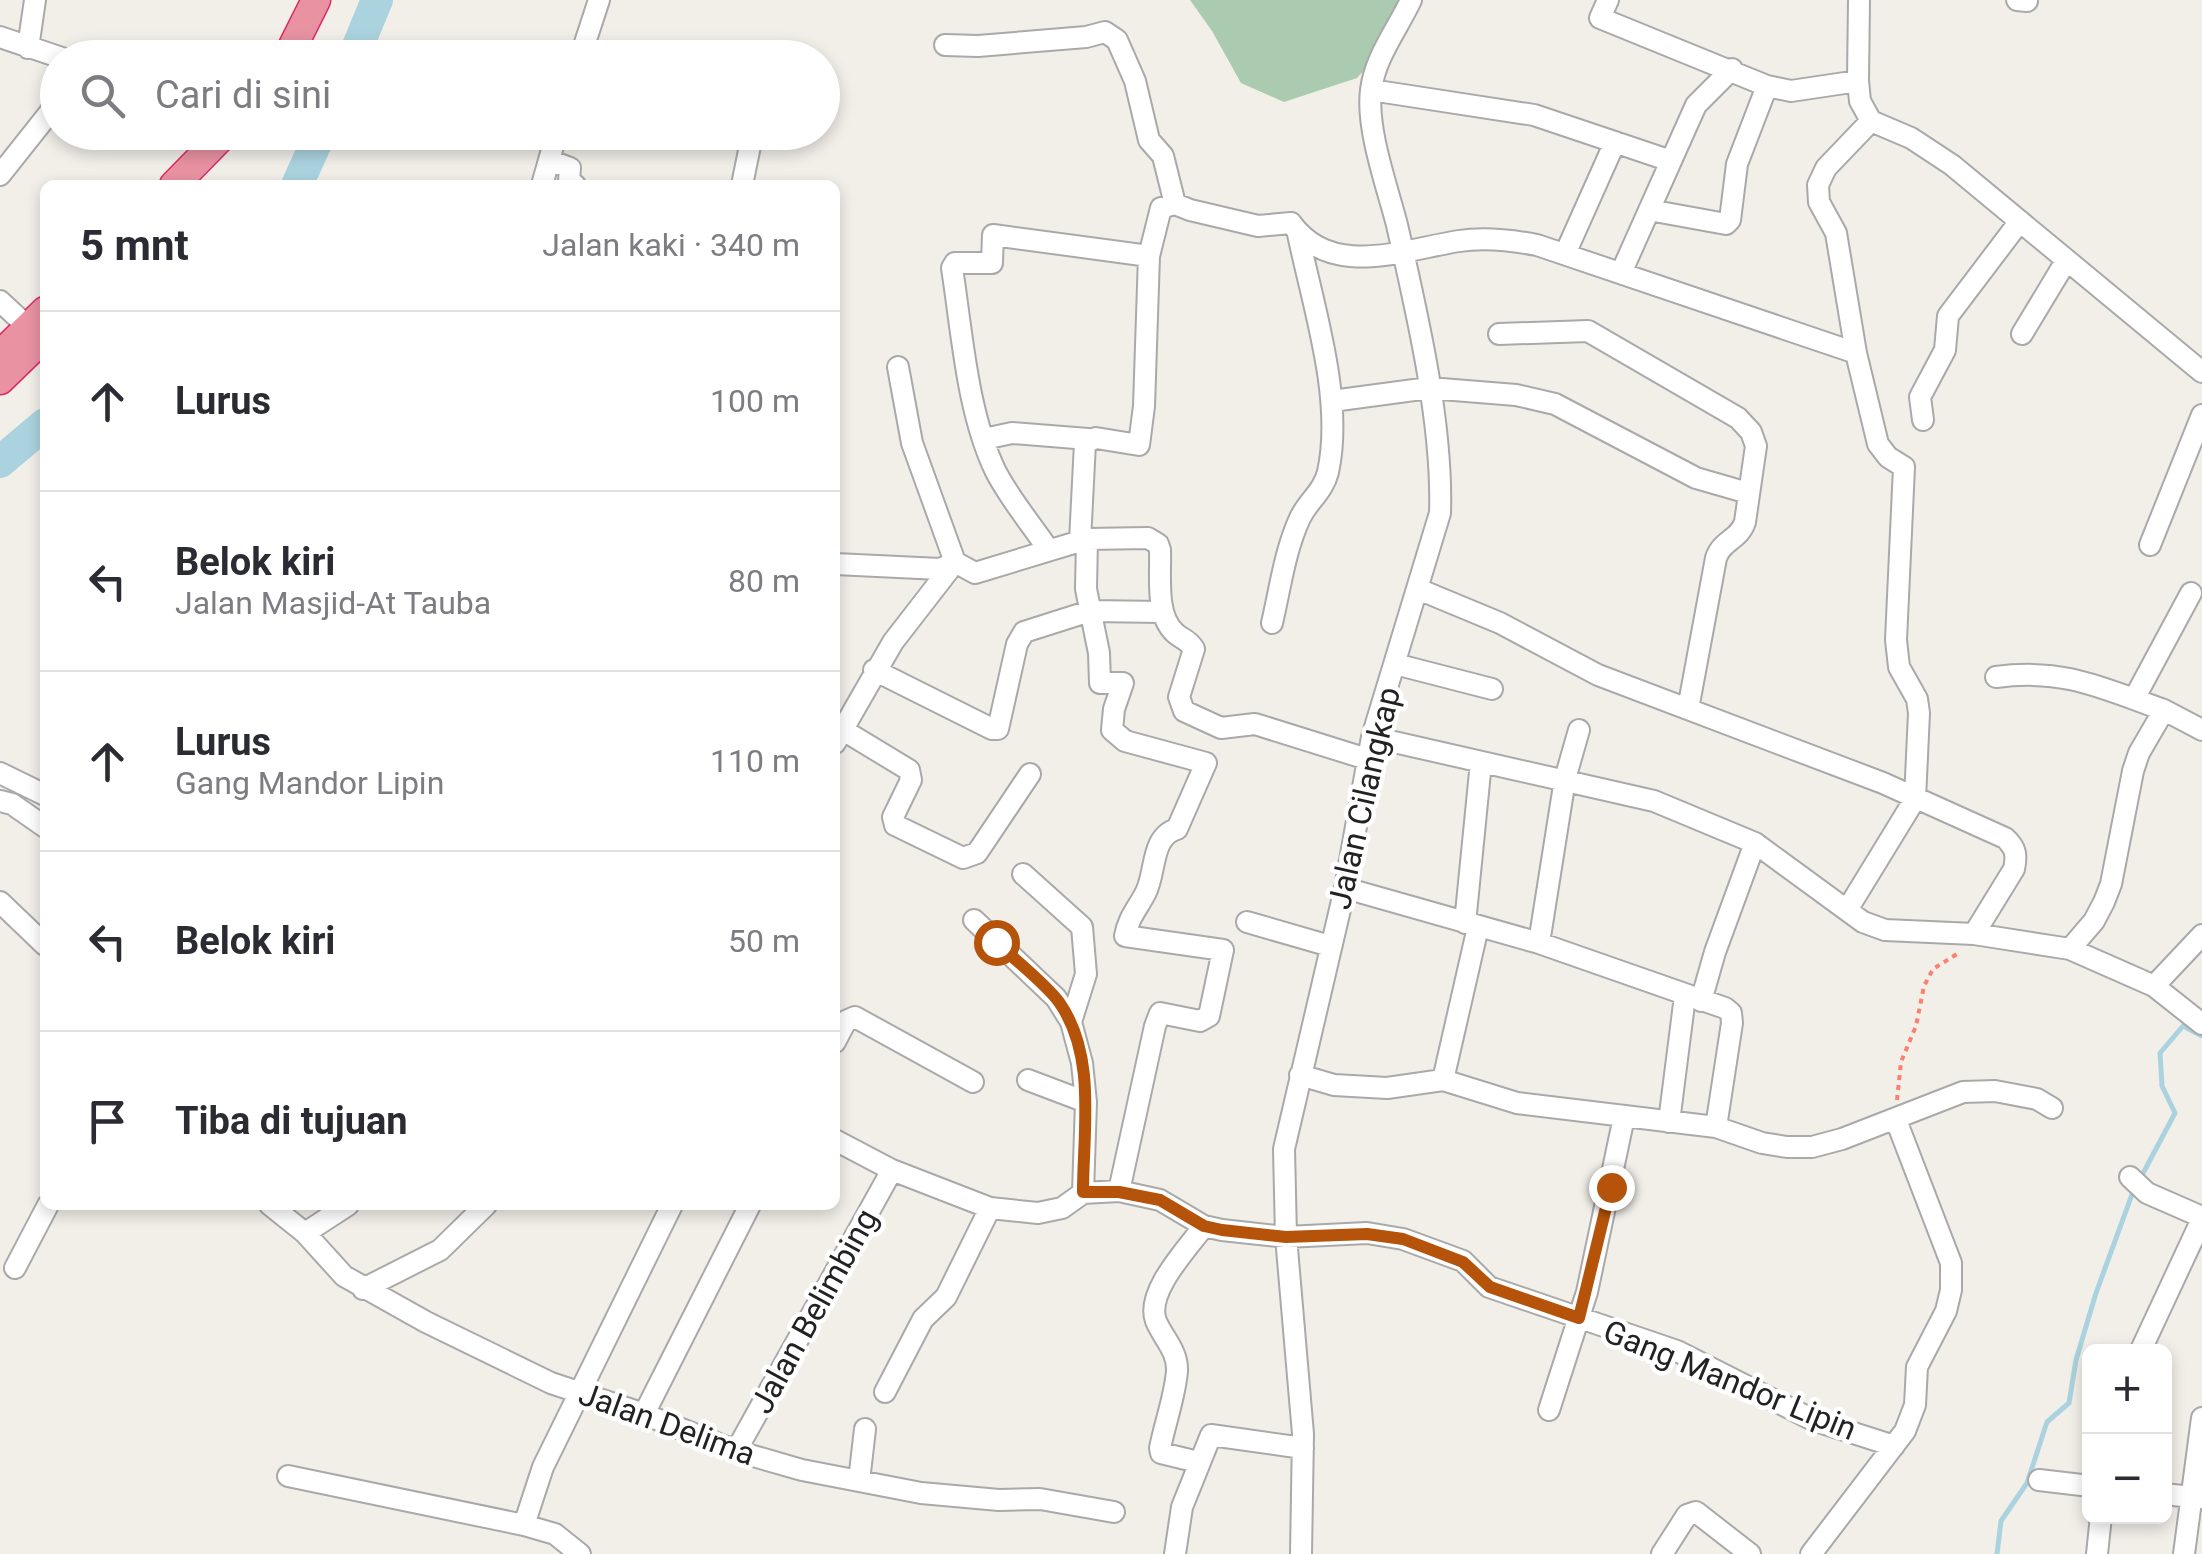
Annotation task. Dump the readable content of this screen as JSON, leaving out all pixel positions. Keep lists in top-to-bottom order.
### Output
{
  "streets": {
    "street": [
      "Jalan Cilangkap",
      "Jalan Belimbing",
      "Gang Mandor Lipin",
      "Jalan Delima"
    ]
  },
  "crossings": [
    ["Jalan Cilangkap", "Gang Mandor Lipin"],
    ["Jalan Belimbing", "Jalan Delima"]
  ],
  "page": {
    "search": "Cari di sini",
    "heading": ["5 mnt", "Jalan kaki · 340 m"],
    "list": [
      ["Lurus", "100 m"],
      ["Belok kiri", "Jalan Masjid-At Tauba", "80 m"],
      ["Lurus", "Gang Mandor Lipin", "110 m"],
      ["Belok kiri", "50 m"],
      "Tiba di tujuan"
    ],
    "map_buttons": ["+", "−"]
  }
}
